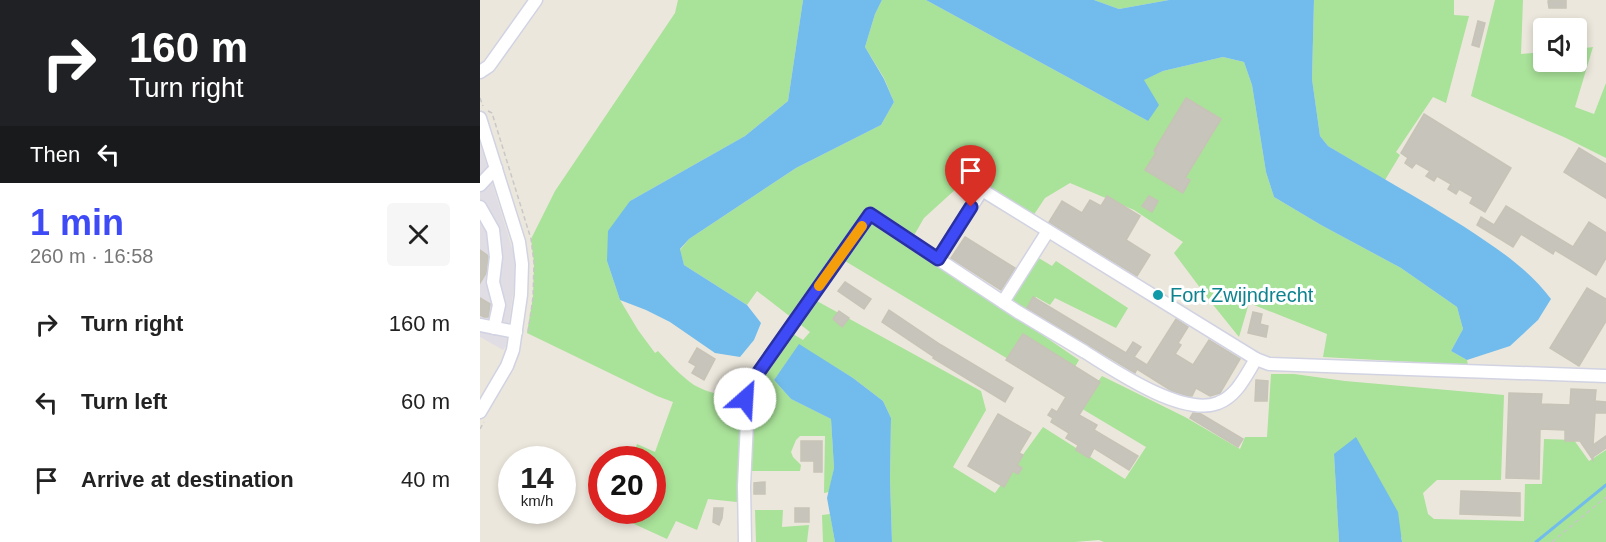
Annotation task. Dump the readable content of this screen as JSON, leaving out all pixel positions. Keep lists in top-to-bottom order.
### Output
{
  "places": ["Fort Zwijndrecht"],
  "page": {
    "turn": ["160 m", "Turn right"],
    "then": "Then",
    "heading": ["1 min", "260 m · 16:58"],
    "list": [
      {
        "name": "Turn right",
        "value": "160 m"
      },
      {
        "name": "Turn left",
        "value": "60 m"
      },
      {
        "name": "Arrive at destination",
        "value": "40 m"
      }
    ],
    "speed": "14 km/h",
    "limit": "20"
  }
}
